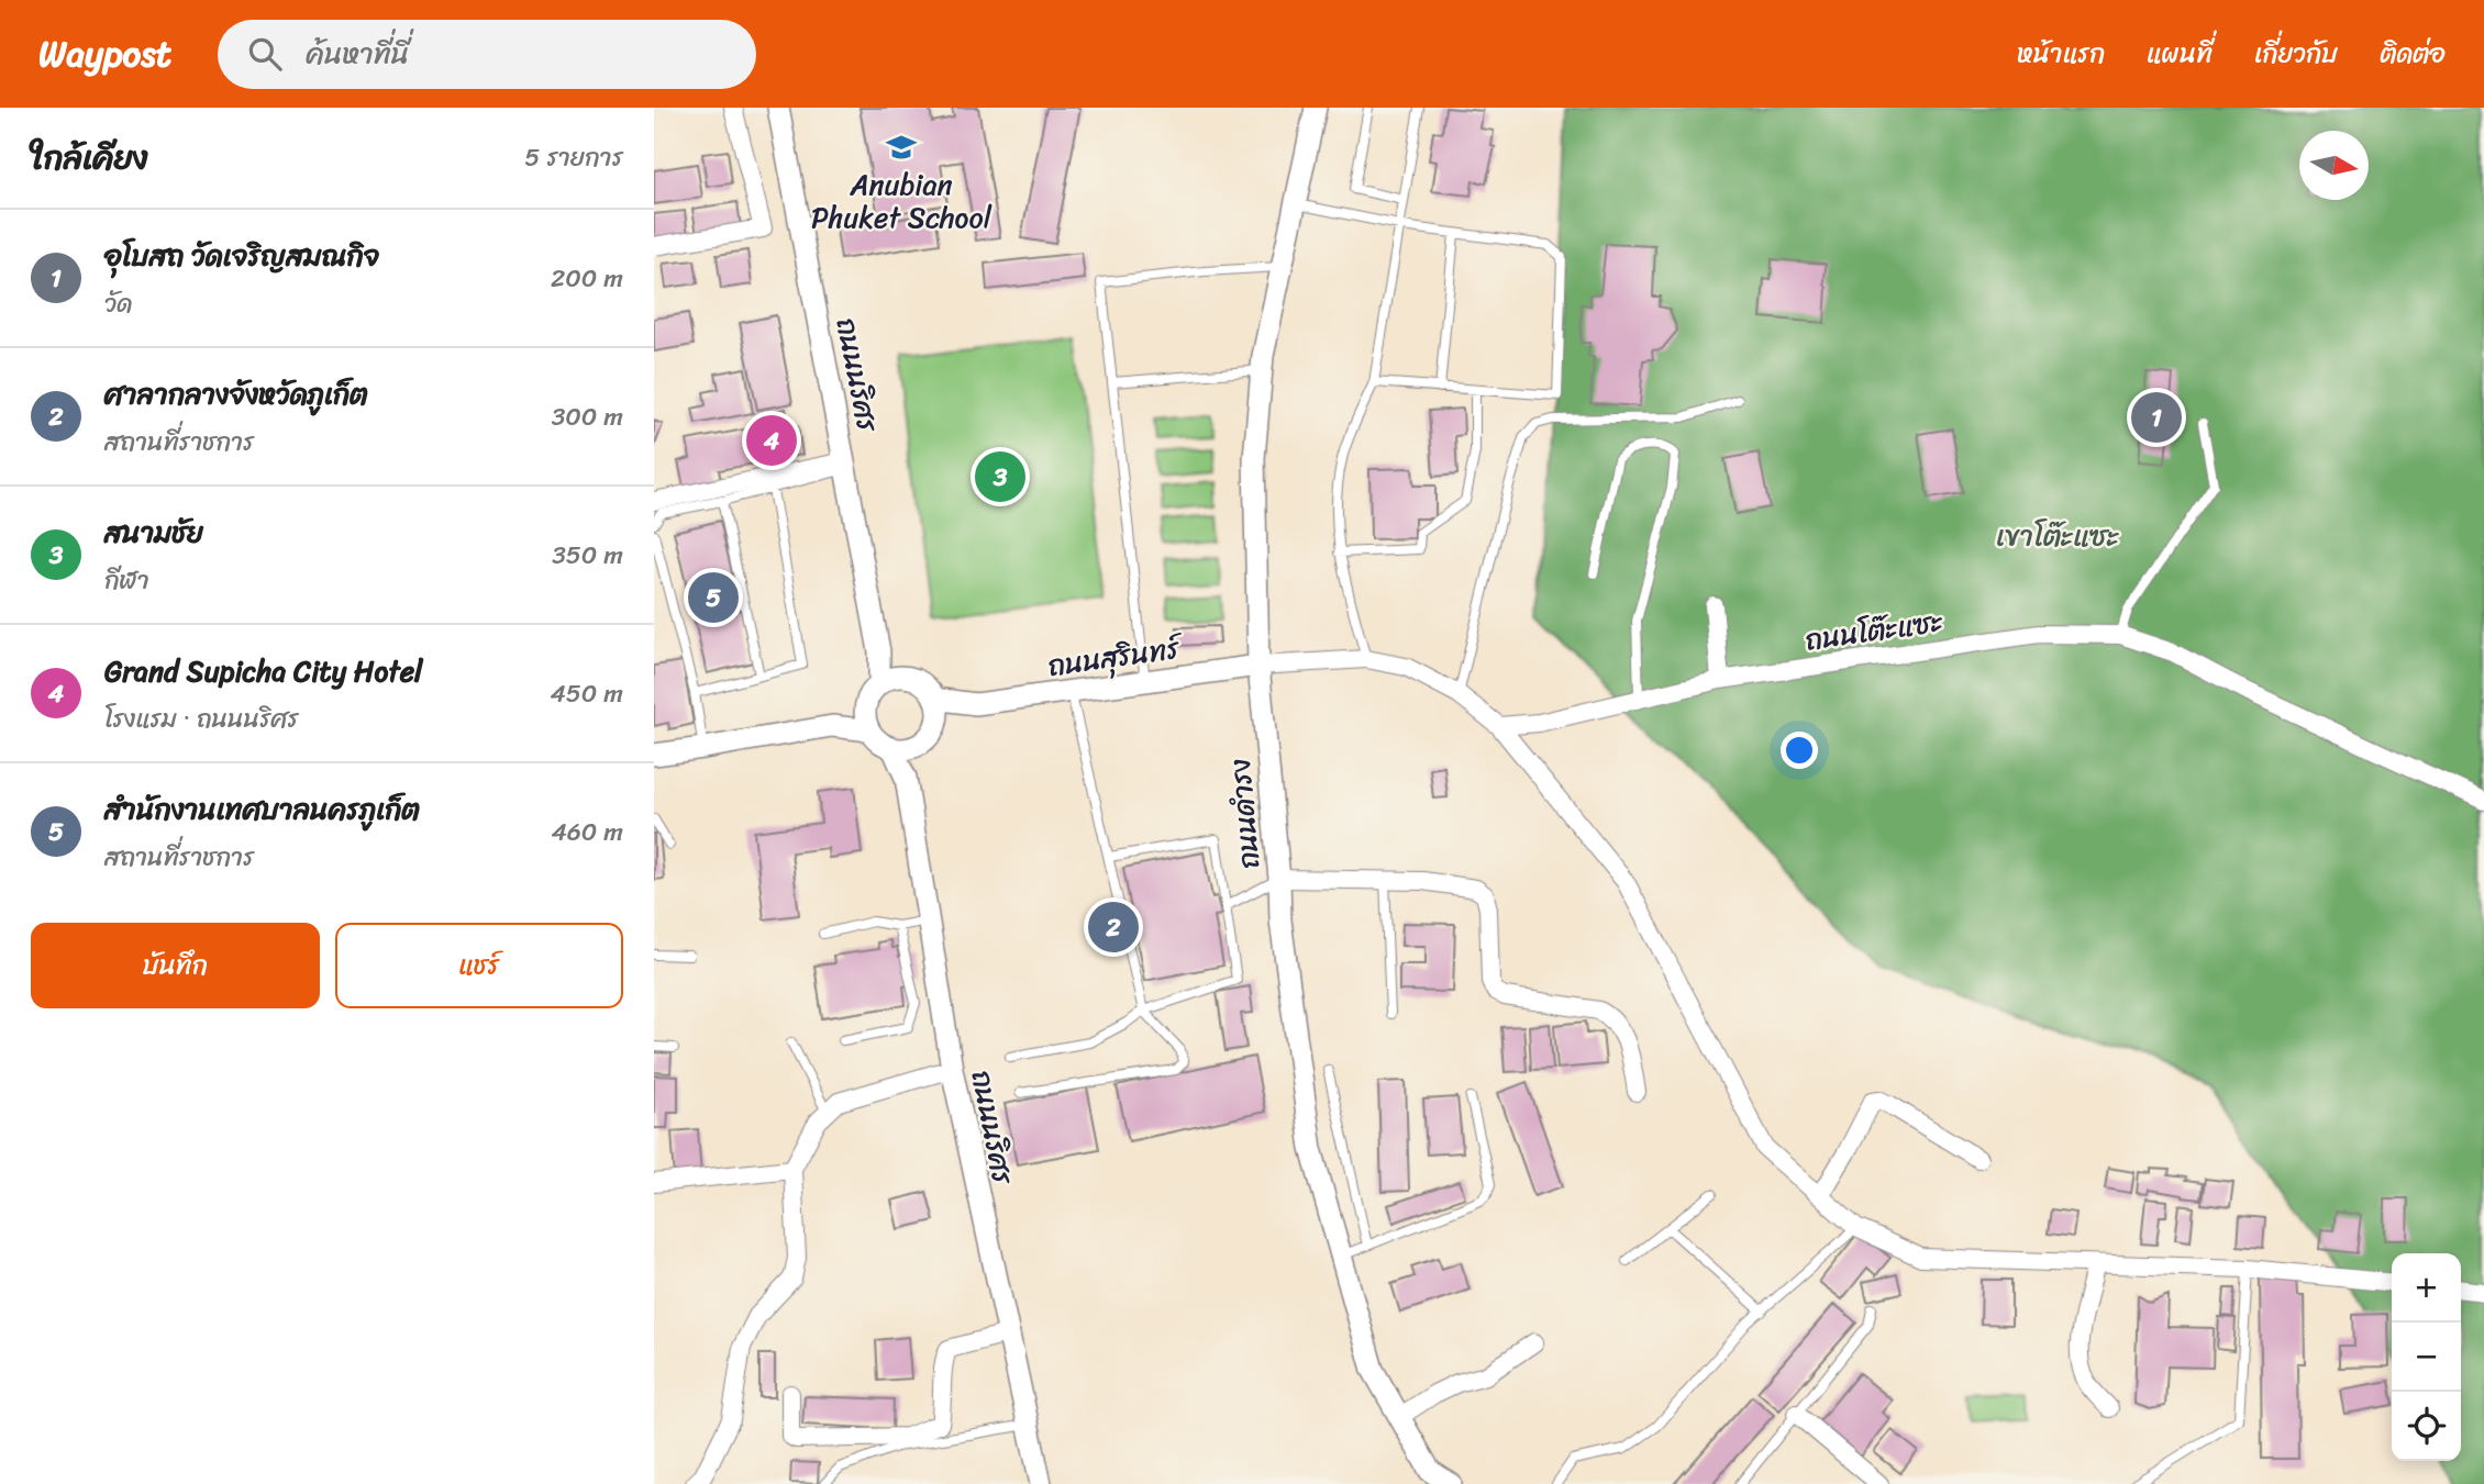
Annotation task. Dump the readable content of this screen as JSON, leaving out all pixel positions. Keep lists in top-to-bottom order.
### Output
{
  "streets": {
    "street": [
      "ถนนนริศร",
      "ถนนโต๊ะแซะ",
      "ถนนสุรินทร์",
      "ถนนดำรง"
    ]
  },
  "crossings": [
    ["ถนนนริศร", "ถนนสุรินทร์"],
    ["ถนนสุรินทร์", "ถนนดำรง"]
  ],
  "parks": ["เขาโต๊ะแซะ"],
  "places": {
    "school or university": ["Anubian Phuket School"]
  },
  "north": "right",
  "page": {
    "header": "Waypost",
    "search": "ค้นหาที่นี่",
    "nav": [
      "หน้าแรก",
      "แผนที่",
      "เกี่ยวกับ",
      "ติดต่อ"
    ],
    "heading": ["ใกล้เคียง", "5 รายการ"],
    "list": [
      {
        "mark": "1",
        "name": "อุโบสถ วัดเจริญสมณกิจ",
        "note": "วัด",
        "value": "200 m"
      },
      {
        "mark": "2",
        "name": "ศาลากลางจังหวัดภูเก็ต",
        "note": "สถานที่ราชการ",
        "value": "300 m"
      },
      {
        "mark": "3",
        "name": "สนามชัย",
        "note": "กีฬา",
        "value": "350 m"
      },
      {
        "mark": "4",
        "name": "Grand Supicha City Hotel",
        "note": "โรงแรม · ถนนนริศร",
        "value": "450 m"
      },
      {
        "mark": "5",
        "name": "สำนักงานเทศบาลนครภูเก็ต",
        "note": "สถานที่ราชการ",
        "value": "460 m"
      }
    ],
    "pins": [
      "1",
      "4",
      "3",
      "5",
      "2"
    ],
    "buttons": ["บันทึก", "แชร์"],
    "map_buttons": ["+", "−"]
  }
}
